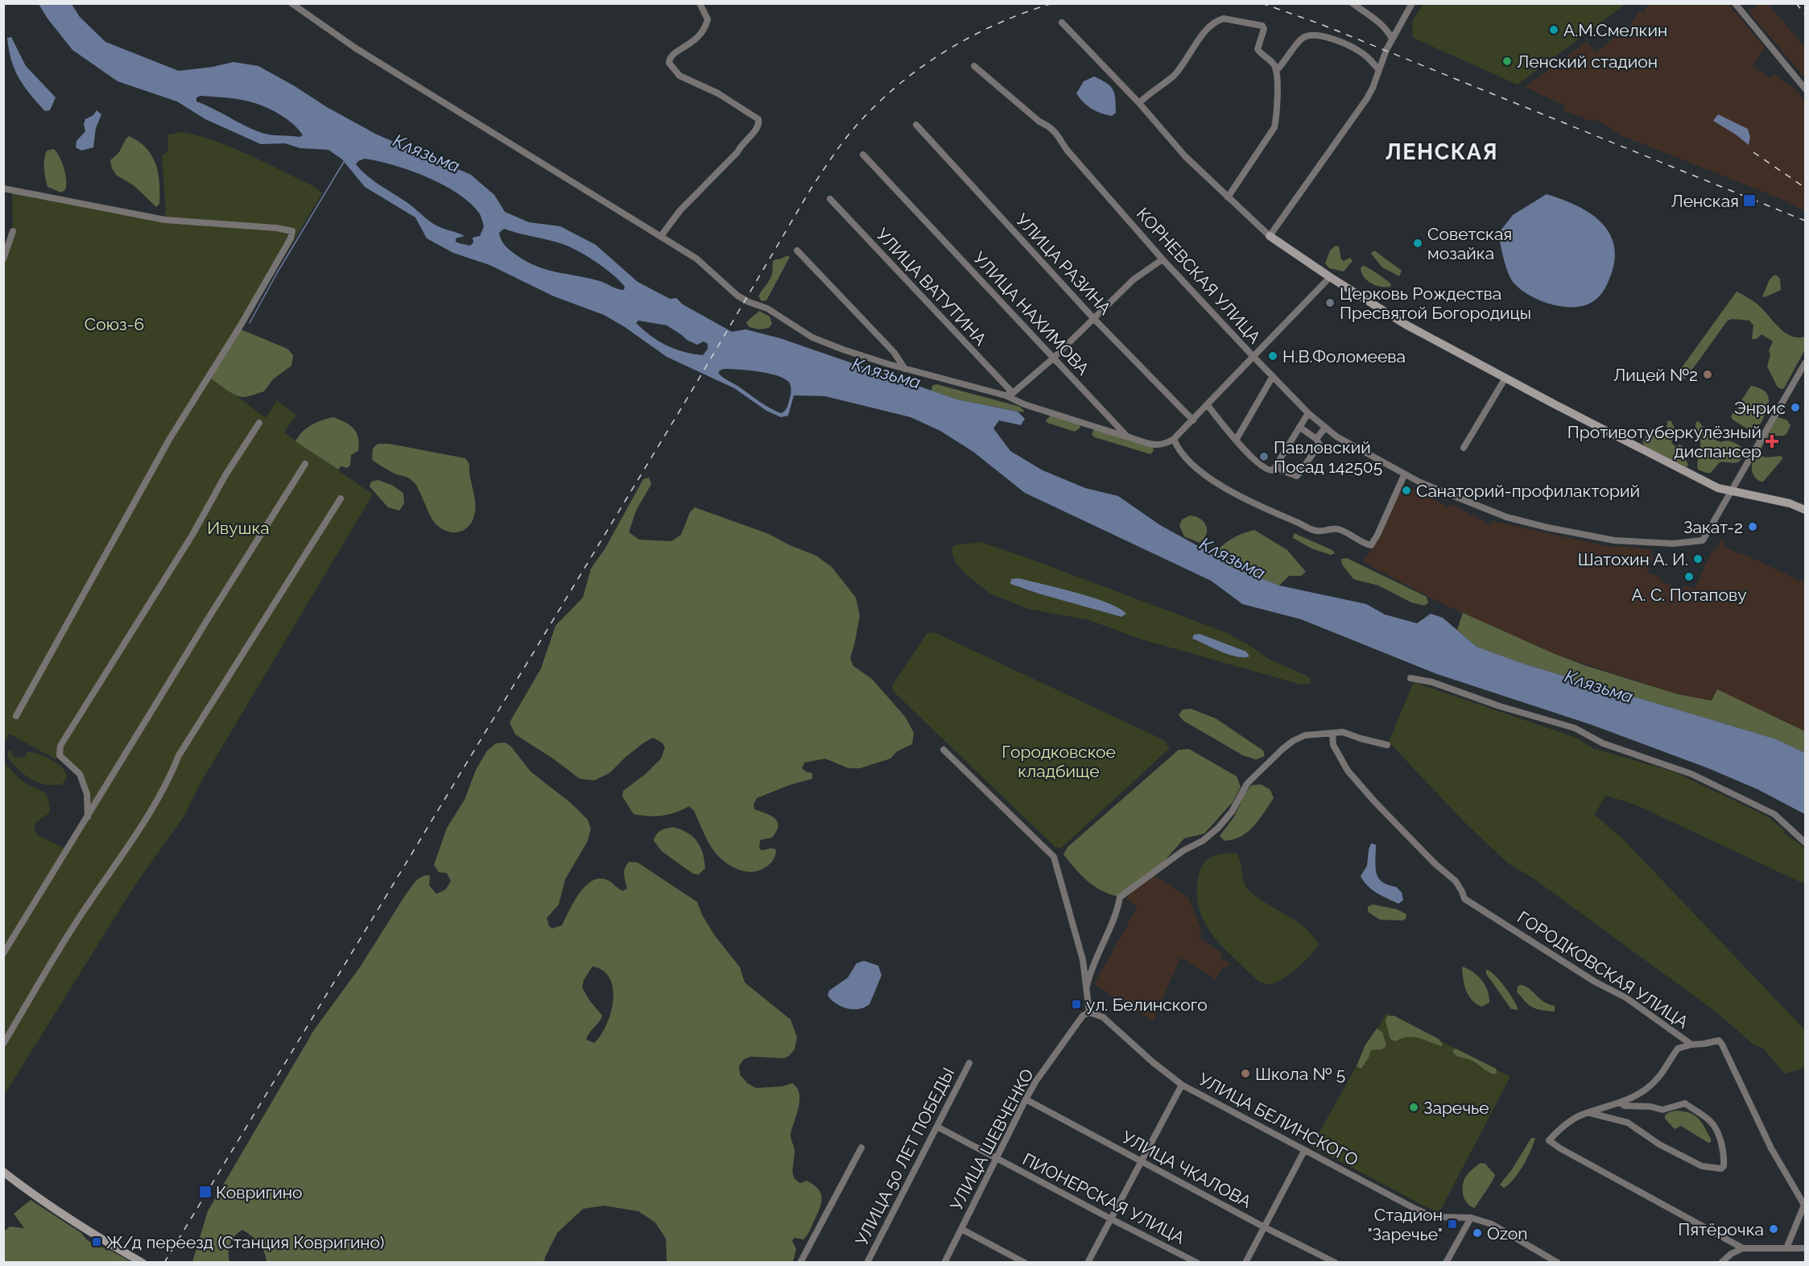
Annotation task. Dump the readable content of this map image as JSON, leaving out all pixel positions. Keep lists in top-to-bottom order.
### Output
{
  "streets": {
    "street": [
      "УЛИЦА РАЗИНА",
      "КОРНЕВСКАЯ УЛИЦА",
      "УЛИЦА ВАТУТИНА",
      "УЛИЦА НАХИМОВА",
      "ГОРОДКОВСКАЯ УЛИЦА",
      "УЛИЦА БЕЛИНСКОГО",
      "УЛИЦА ШЕВЧЕНКО",
      "УЛИЦА 50 ЛЕТ ПОБЕДЫ",
      "УЛИЦА ЧКАЛОВА",
      "ПИОНЕРСКАЯ УЛИЦА"
    ]
  },
  "crossings": [
    ["УЛИЦА БЕЛИНСКОГО", "УЛИЦА ШЕВЧЕНКО"],
    ["УЛИЦА ШЕВЧЕНКО", "УЛИЦА ЧКАЛОВА"],
    ["УЛИЦА ШЕВЧЕНКО", "ПИОНЕРСКАЯ УЛИЦА"],
    ["УЛИЦА 50 ЛЕТ ПОБЕДЫ", "ПИОНЕРСКАЯ УЛИЦА"]
  ],
  "districts": ["ЛЕНСКАЯ"],
  "water": ["Клязьма"],
  "parks": ["Союз-6", "Ивушка", "Городковское кладбище"],
  "places": {
    "other": [
      "А.М.Смелкин",
      "Ленский стадион",
      "Советская мозайка",
      "Церковь Рождества Пресвятой Богородицы",
      "Н.В.Фоломеева",
      "Лицей №2",
      "Энрис",
      "Павловский Посад 142505",
      "Санаторий-профилакторий",
      "Закат-2",
      "Шатохин А. И.",
      "А. С. Потапову",
      "Школа № 5",
      "Заречье",
      "Пятёрочка",
      "Ozon"
    ],
    "transit": [
      "Ленская",
      "ул. Белинского",
      "Ковригино",
      "Стадион \"Заречье\"",
      "Ж/д переезд (Станция Ковригино)"
    ],
    "health": ["Противотуберкулёзный диспансер"]
  }
}
